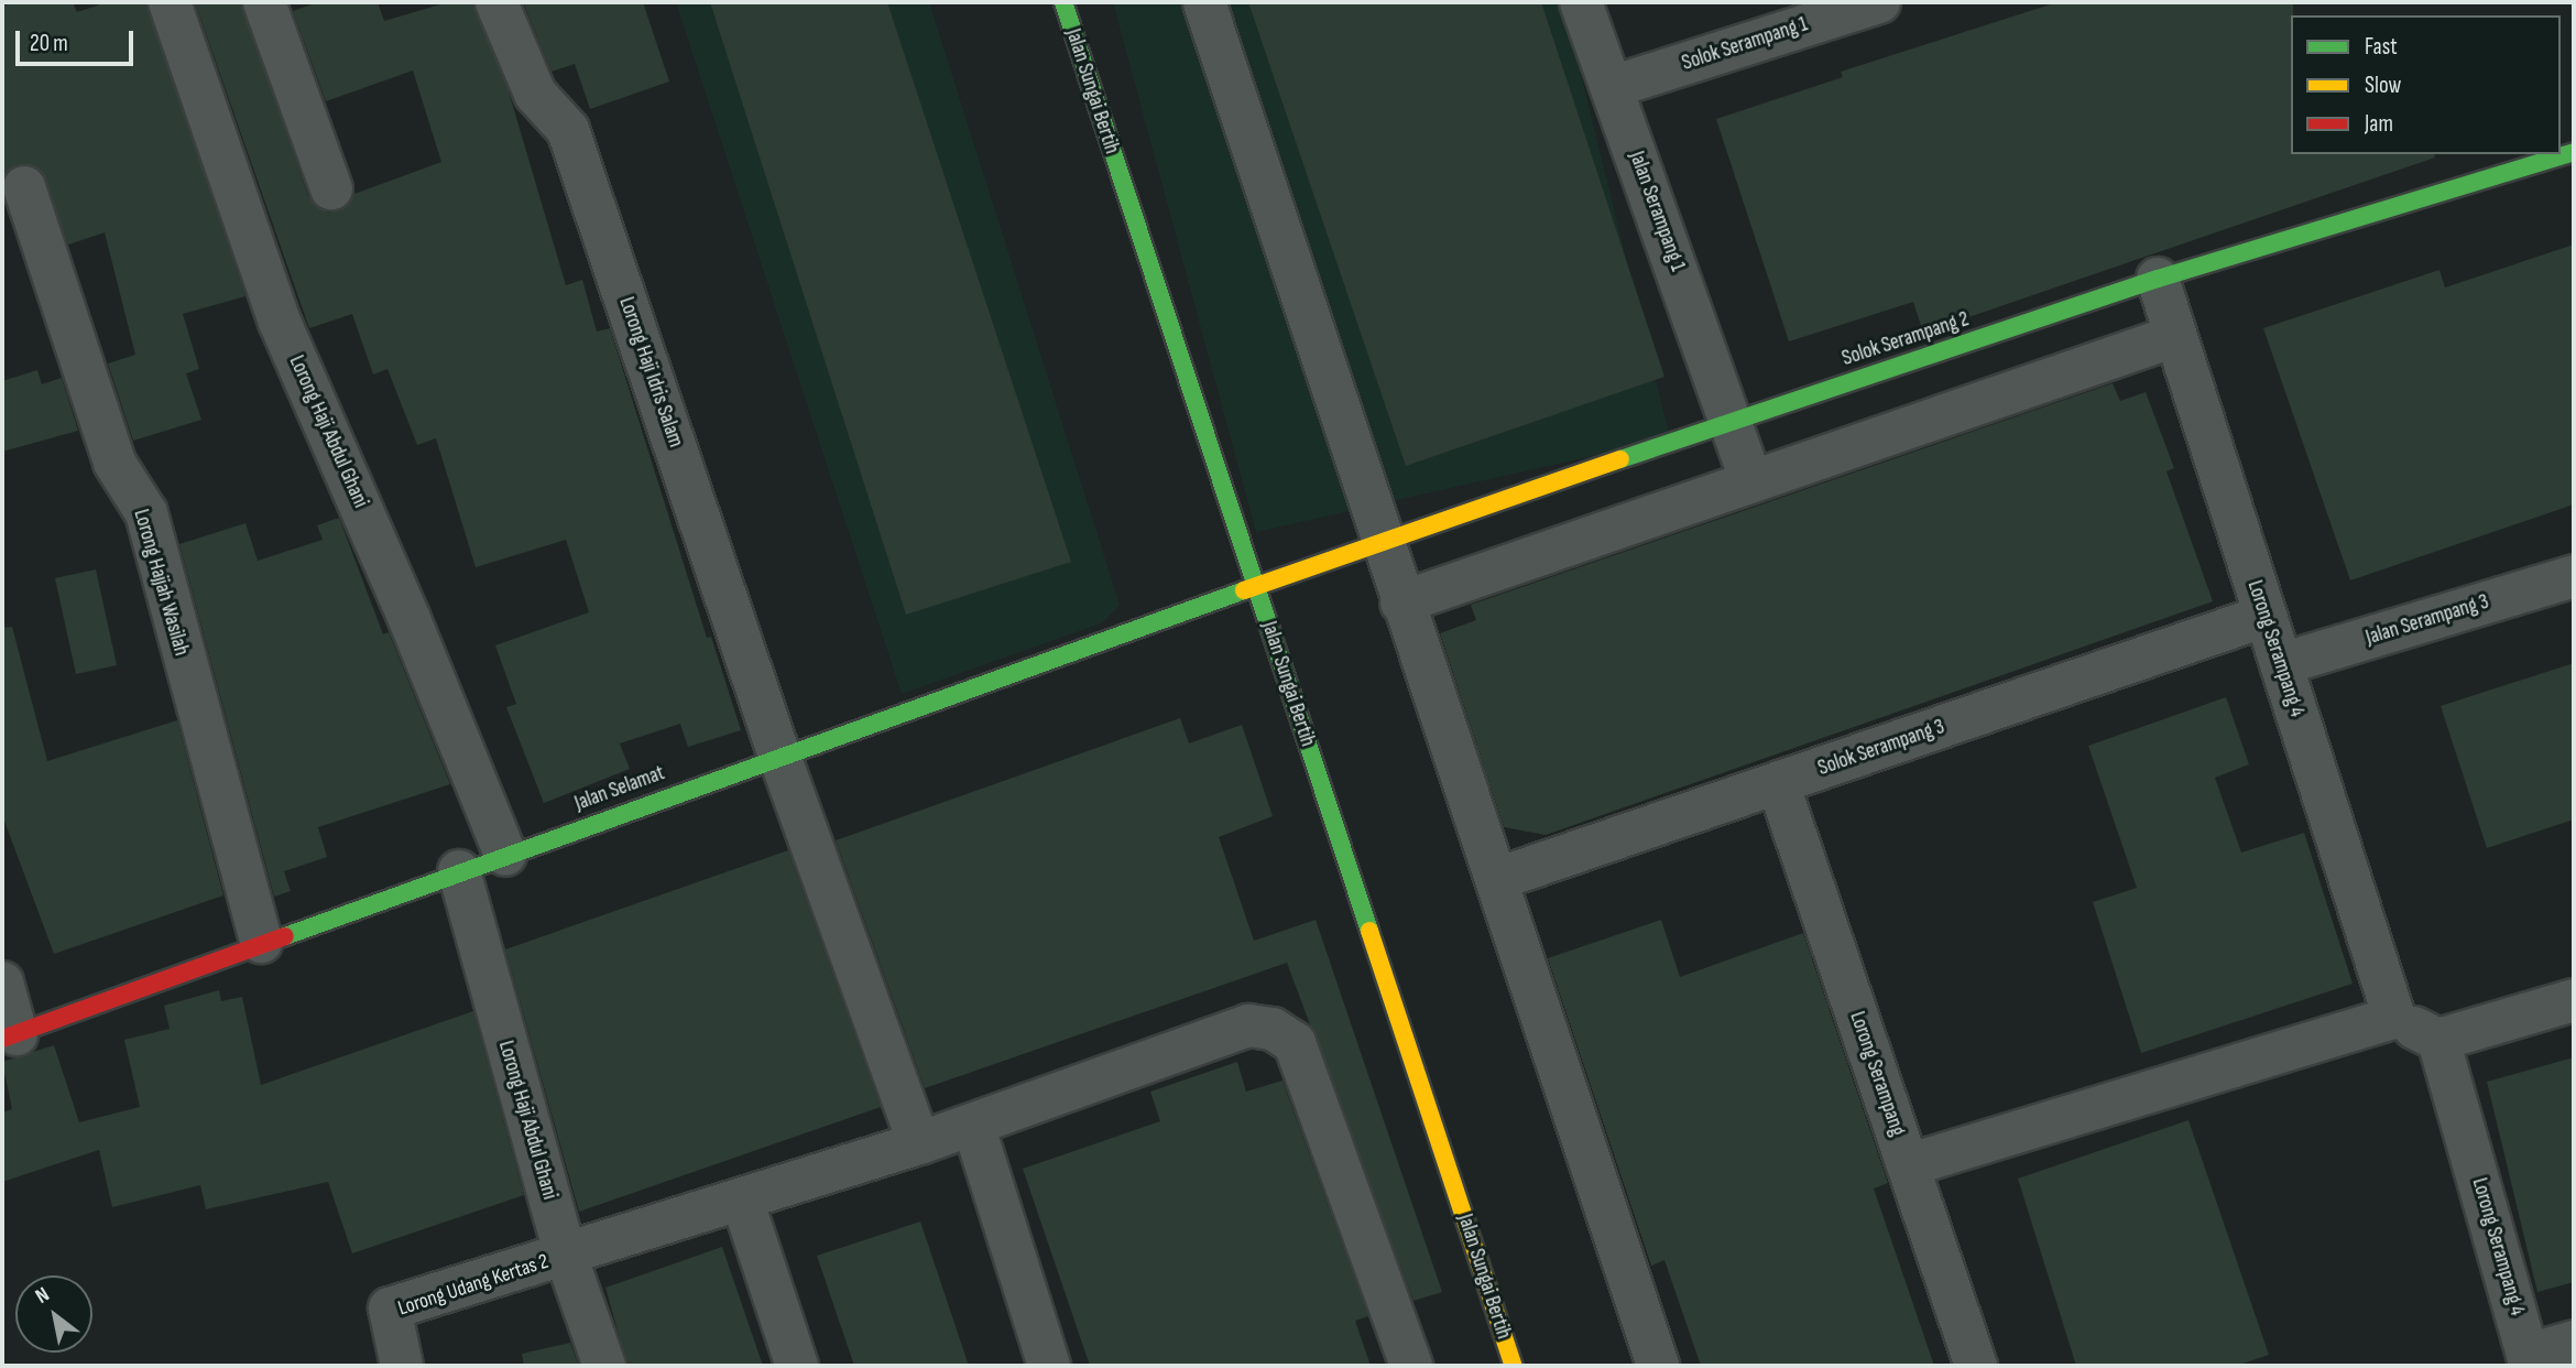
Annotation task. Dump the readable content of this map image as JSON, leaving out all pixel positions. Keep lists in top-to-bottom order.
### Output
{
  "streets": {
    "street": [
      "Solok Serampang 1",
      "Jalan Sungai Bertih",
      "Jalan Serampang 1",
      "Solok Serampang 2",
      "Lorong Haji Idris Salam",
      "Lorong Haji Abdul Ghani",
      "Lorong Hajjah Wasilah",
      "Jalan Serampang 3",
      "Lorong Serampang 4",
      "Solok Serampang 3",
      "Jalan Selamat",
      "Lorong Serampang",
      "Lorong Udang Kertas 2"
    ]
  },
  "crossings": [
    ["Solok Serampang 1", "Jalan Serampang 1"],
    ["Jalan Sungai Bertih", "Solok Serampang 2"],
    ["Jalan Sungai Bertih", "Jalan Selamat"],
    ["Jalan Serampang 1", "Solok Serampang 2"],
    ["Solok Serampang 2", "Lorong Serampang 4"],
    ["Solok Serampang 2", "Jalan Selamat"],
    ["Lorong Haji Idris Salam", "Jalan Selamat"],
    ["Lorong Haji Abdul Ghani", "Jalan Selamat"],
    ["Lorong Haji Abdul Ghani", "Lorong Udang Kertas 2"],
    ["Lorong Hajjah Wasilah", "Jalan Selamat"],
    ["Jalan Serampang 3", "Lorong Serampang 4"],
    ["Lorong Serampang 4", "Solok Serampang 3"],
    ["Solok Serampang 3", "Lorong Serampang"]
  ],
  "legend": ["Fast", "Slow", "Jam"],
  "scale_bar": "20 m",
  "north": "top left"
}
